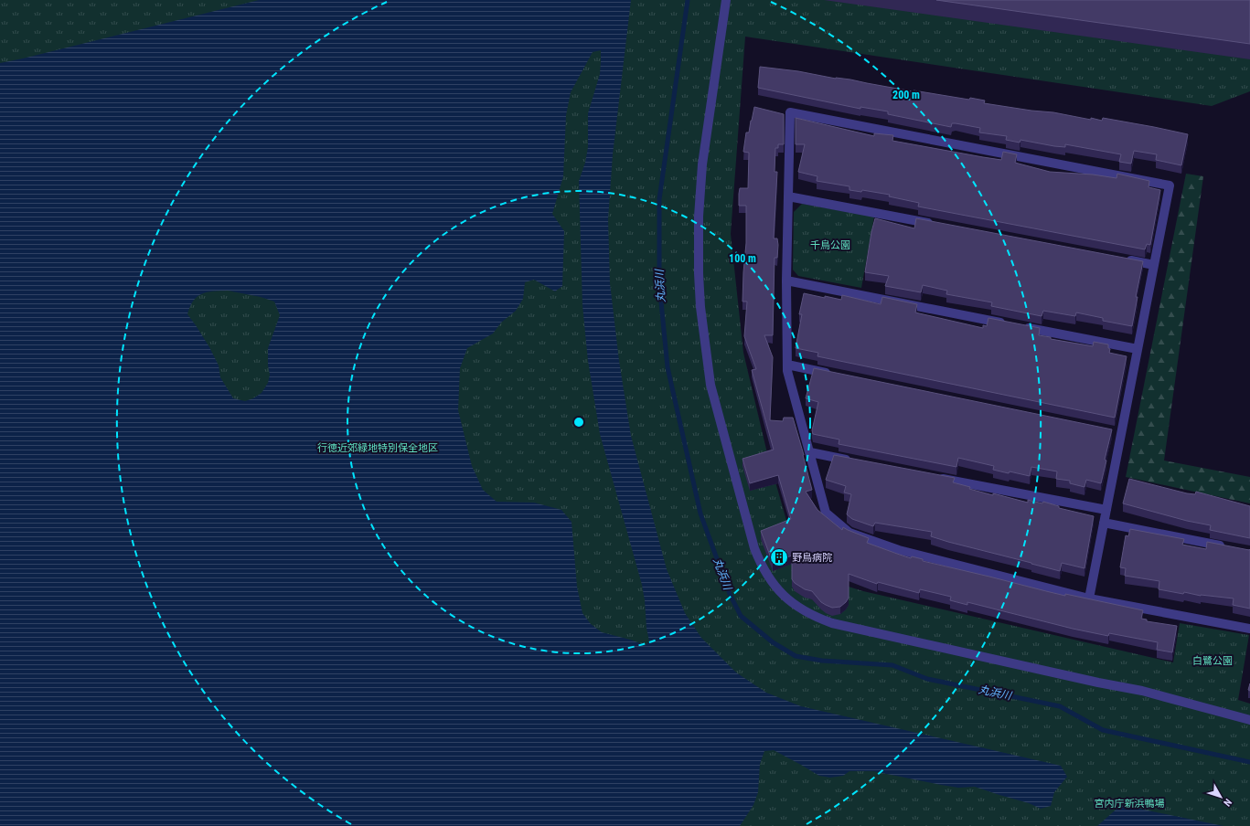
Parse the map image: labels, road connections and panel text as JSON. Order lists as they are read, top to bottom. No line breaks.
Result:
{"water":["丸浜川"],"parks":["千鳥公園","行徳近郊緑地特別保全地区","白鷺公園","宮内庁新浜鴨場"],"places":{"building":["野鳥病院"]},"north":"bottom right","rings":["200 m","100 m"]}
